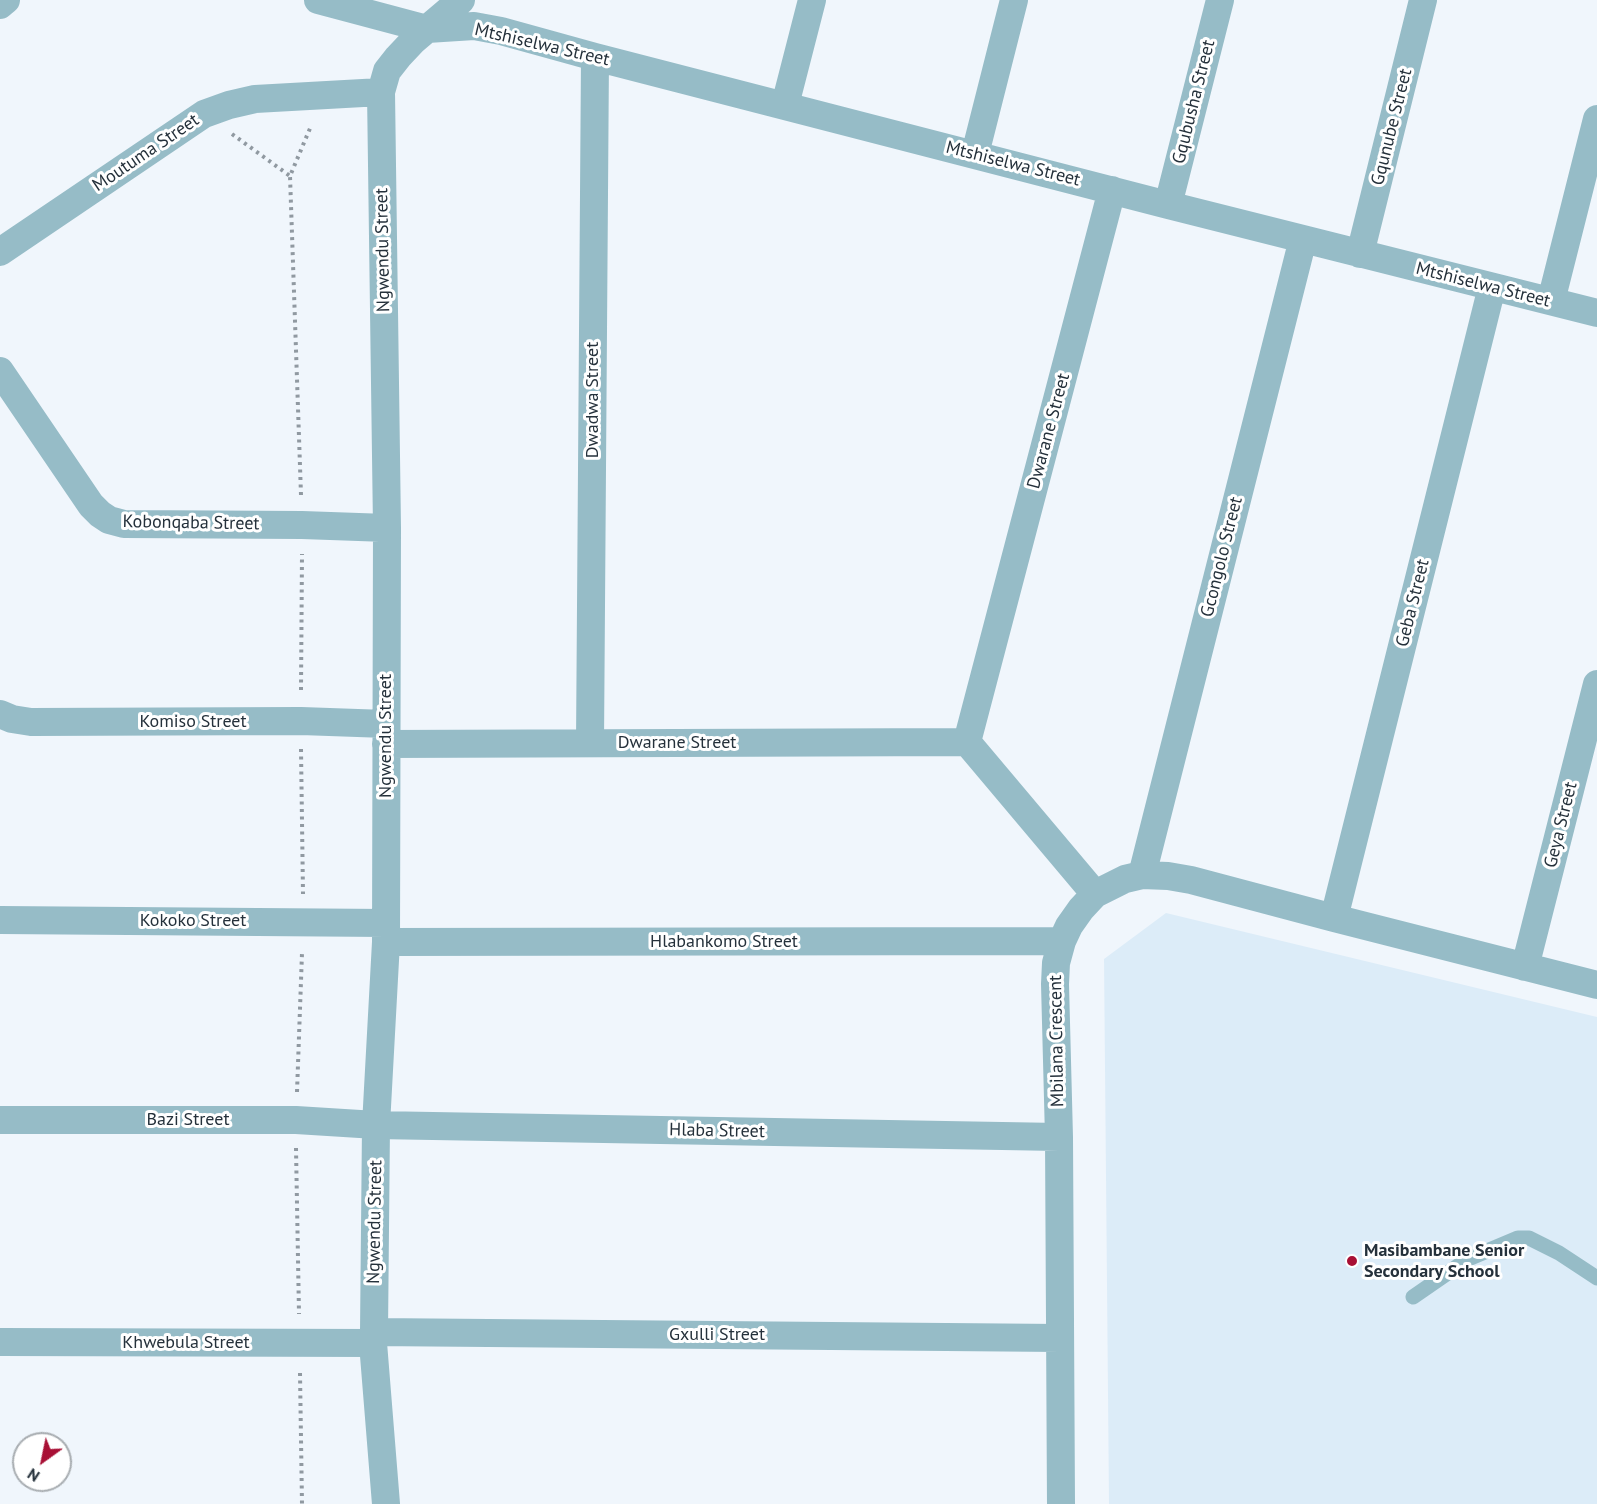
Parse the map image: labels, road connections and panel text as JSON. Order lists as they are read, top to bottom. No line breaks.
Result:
{"streets":{"street":["Mtshiselwa Street","Gqubusha Street","Gqunube Street","Moutuma Street","Ngwendu Street","Dwadwa Street","Dwarane Street","Kobonqaba Street","Gcongolo Street","Geba Street","Komiso Street","Geya Street","Kokoko Street","Hlabankomo Street","Mbilana Crescent","Bazi Street","Hlaba Street","Gxulli Street","Khwebula Street"]},"crossings":[["Mtshiselwa Street","Gqubusha Street"],["Mtshiselwa Street","Gqunube Street"],["Mtshiselwa Street","Ngwendu Street"],["Mtshiselwa Street","Dwadwa Street"],["Mtshiselwa Street","Dwarane Street"],["Mtshiselwa Street","Gcongolo Street"],["Mtshiselwa Street","Geba Street"],["Moutuma Street","Ngwendu Street"],["Ngwendu Street","Dwarane Street"],["Ngwendu Street","Kobonqaba Street"],["Ngwendu Street","Komiso Street"],["Ngwendu Street","Kokoko Street"],["Ngwendu Street","Hlabankomo Street"],["Ngwendu Street","Bazi Street"],["Ngwendu Street","Hlaba Street"],["Ngwendu Street","Gxulli Street"],["Ngwendu Street","Khwebula Street"],["Dwadwa Street","Dwarane Street"],["Dwarane Street","Komiso Street"],["Gcongolo Street","Mbilana Crescent"],["Geba Street","Mbilana Crescent"],["Geya Street","Mbilana Crescent"],["Kokoko Street","Hlabankomo Street"],["Hlabankomo Street","Mbilana Crescent"],["Mbilana Crescent","Hlaba Street"],["Mbilana Crescent","Gxulli Street"],["Bazi Street","Hlaba Street"],["Gxulli Street","Khwebula Street"]],"places":["Masibambane Senior Secondary School"],"north":"bottom left"}
